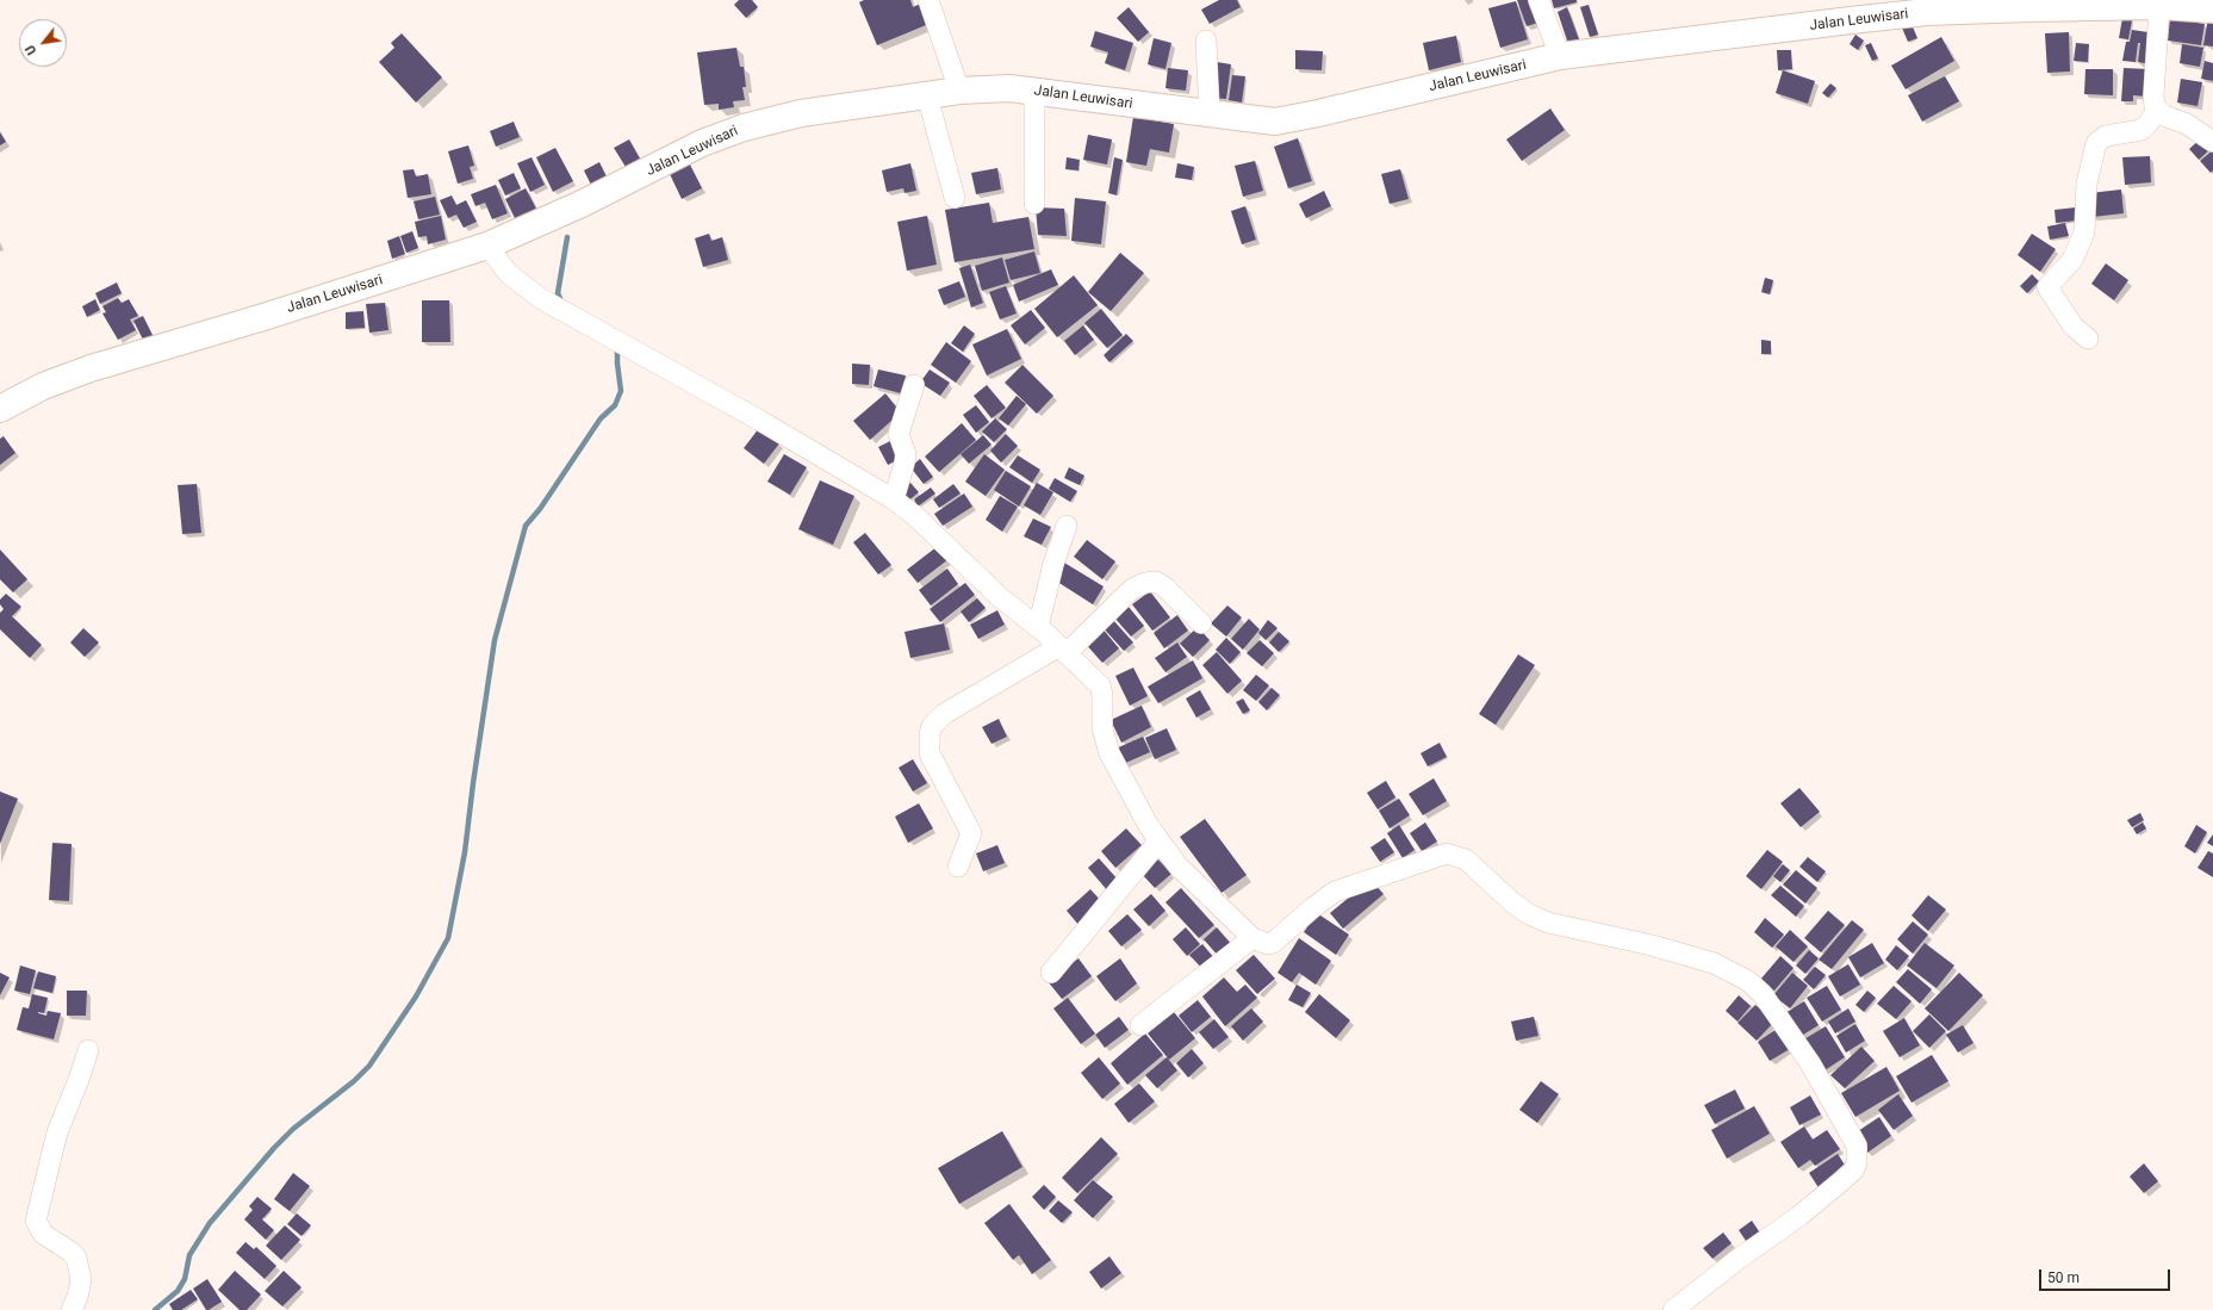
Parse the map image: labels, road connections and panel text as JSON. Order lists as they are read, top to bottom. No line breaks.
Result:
{"streets":{"main road":["Jalan Leuwisari"]},"scale_bar":"50 m","north":"bottom left"}
